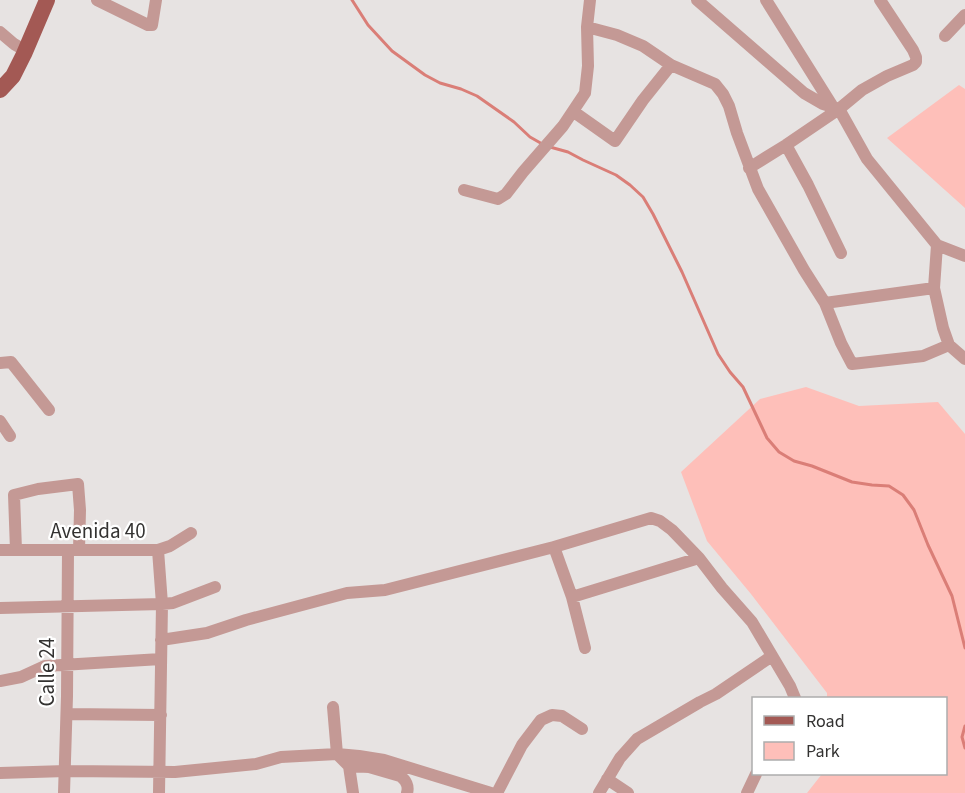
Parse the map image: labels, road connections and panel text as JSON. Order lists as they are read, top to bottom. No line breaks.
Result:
{"streets":{"street":["Avenida 40","Calle 24"]},"crossings":[["Avenida 40","Calle 24"]],"legend":["Road","Park"]}
